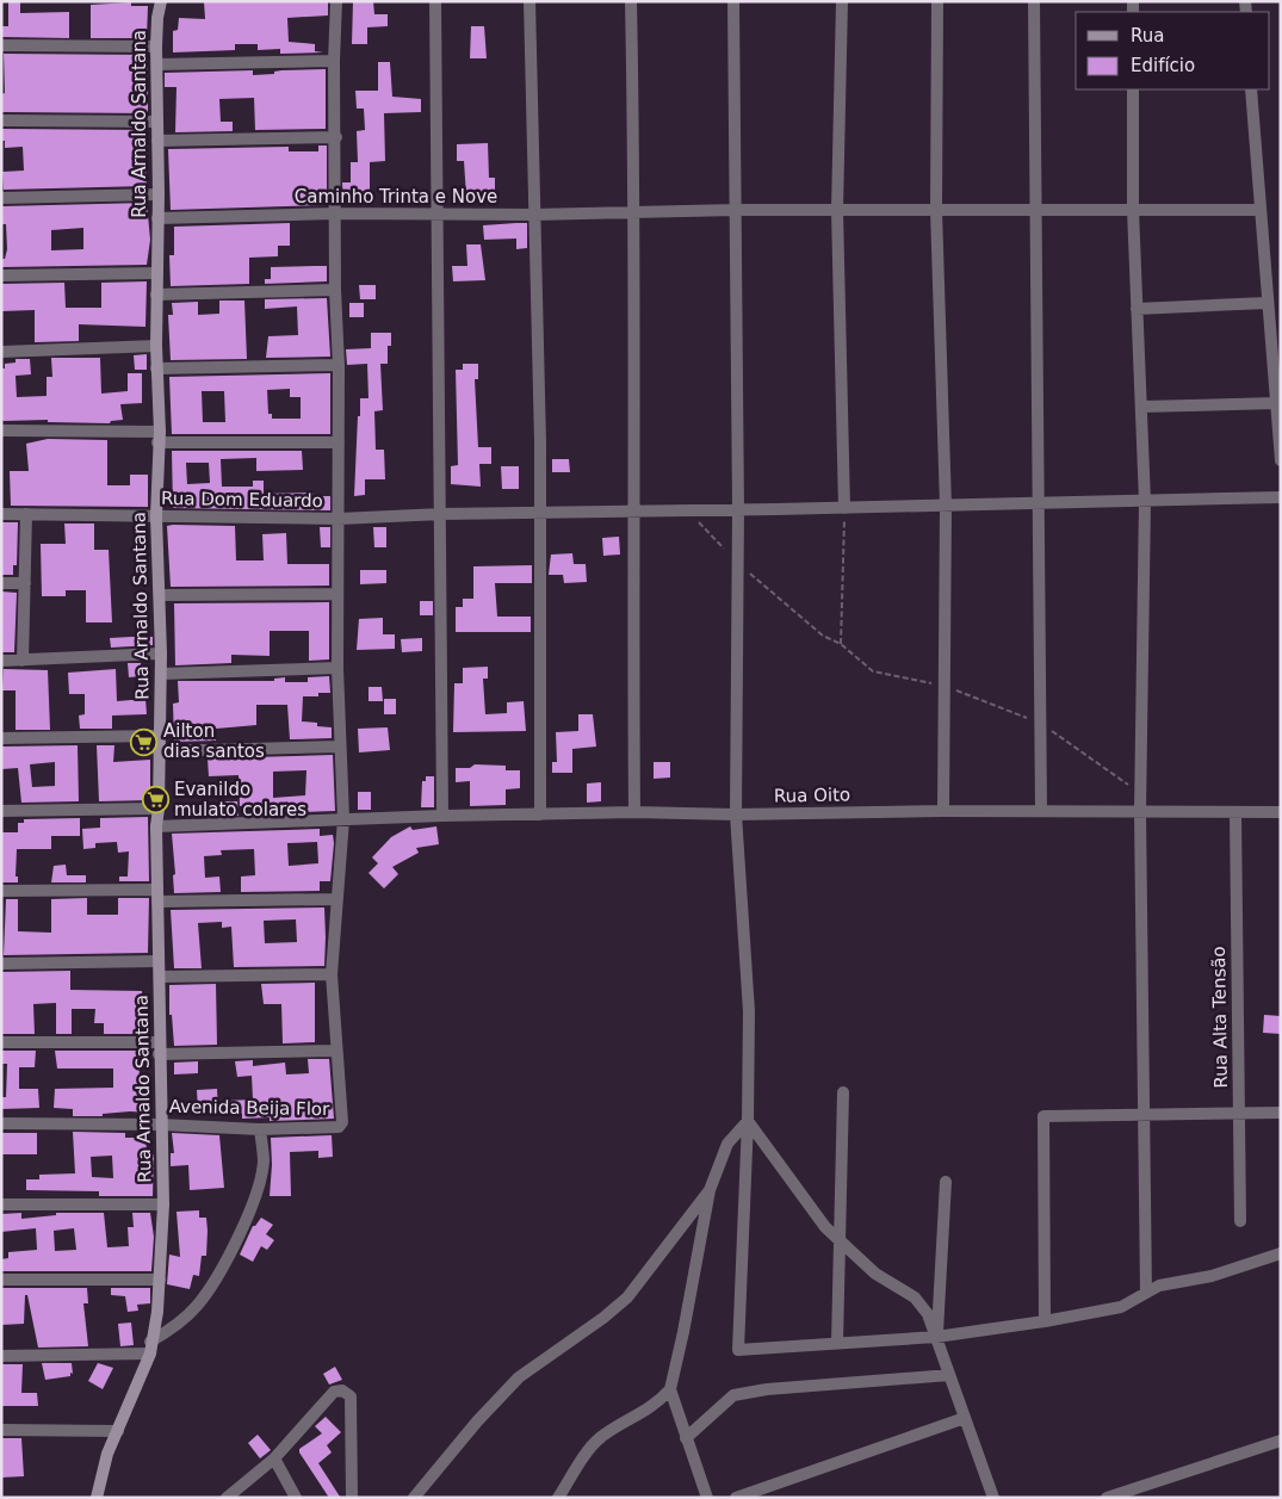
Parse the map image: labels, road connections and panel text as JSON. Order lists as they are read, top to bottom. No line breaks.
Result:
{"streets":{"street":["Rua Arnaldo Santana","Caminho Trinta e Nove","Rua Dom Eduardo","Rua Oito","Rua Alta Tensão","Avenida Beija Flor"]},"crossings":[["Rua Arnaldo Santana","Caminho Trinta e Nove"],["Rua Arnaldo Santana","Rua Dom Eduardo"],["Rua Arnaldo Santana","Rua Oito"],["Rua Arnaldo Santana","Avenida Beija Flor"],["Caminho Trinta e Nove","Avenida Beija Flor"],["Rua Dom Eduardo","Avenida Beija Flor"],["Rua Oito","Rua Alta Tensão"],["Rua Oito","Avenida Beija Flor"]],"places":{"supermarket":["Ailton dias santos","Evanildo mulato colares"]},"legend":["Rua","Edifício"]}
